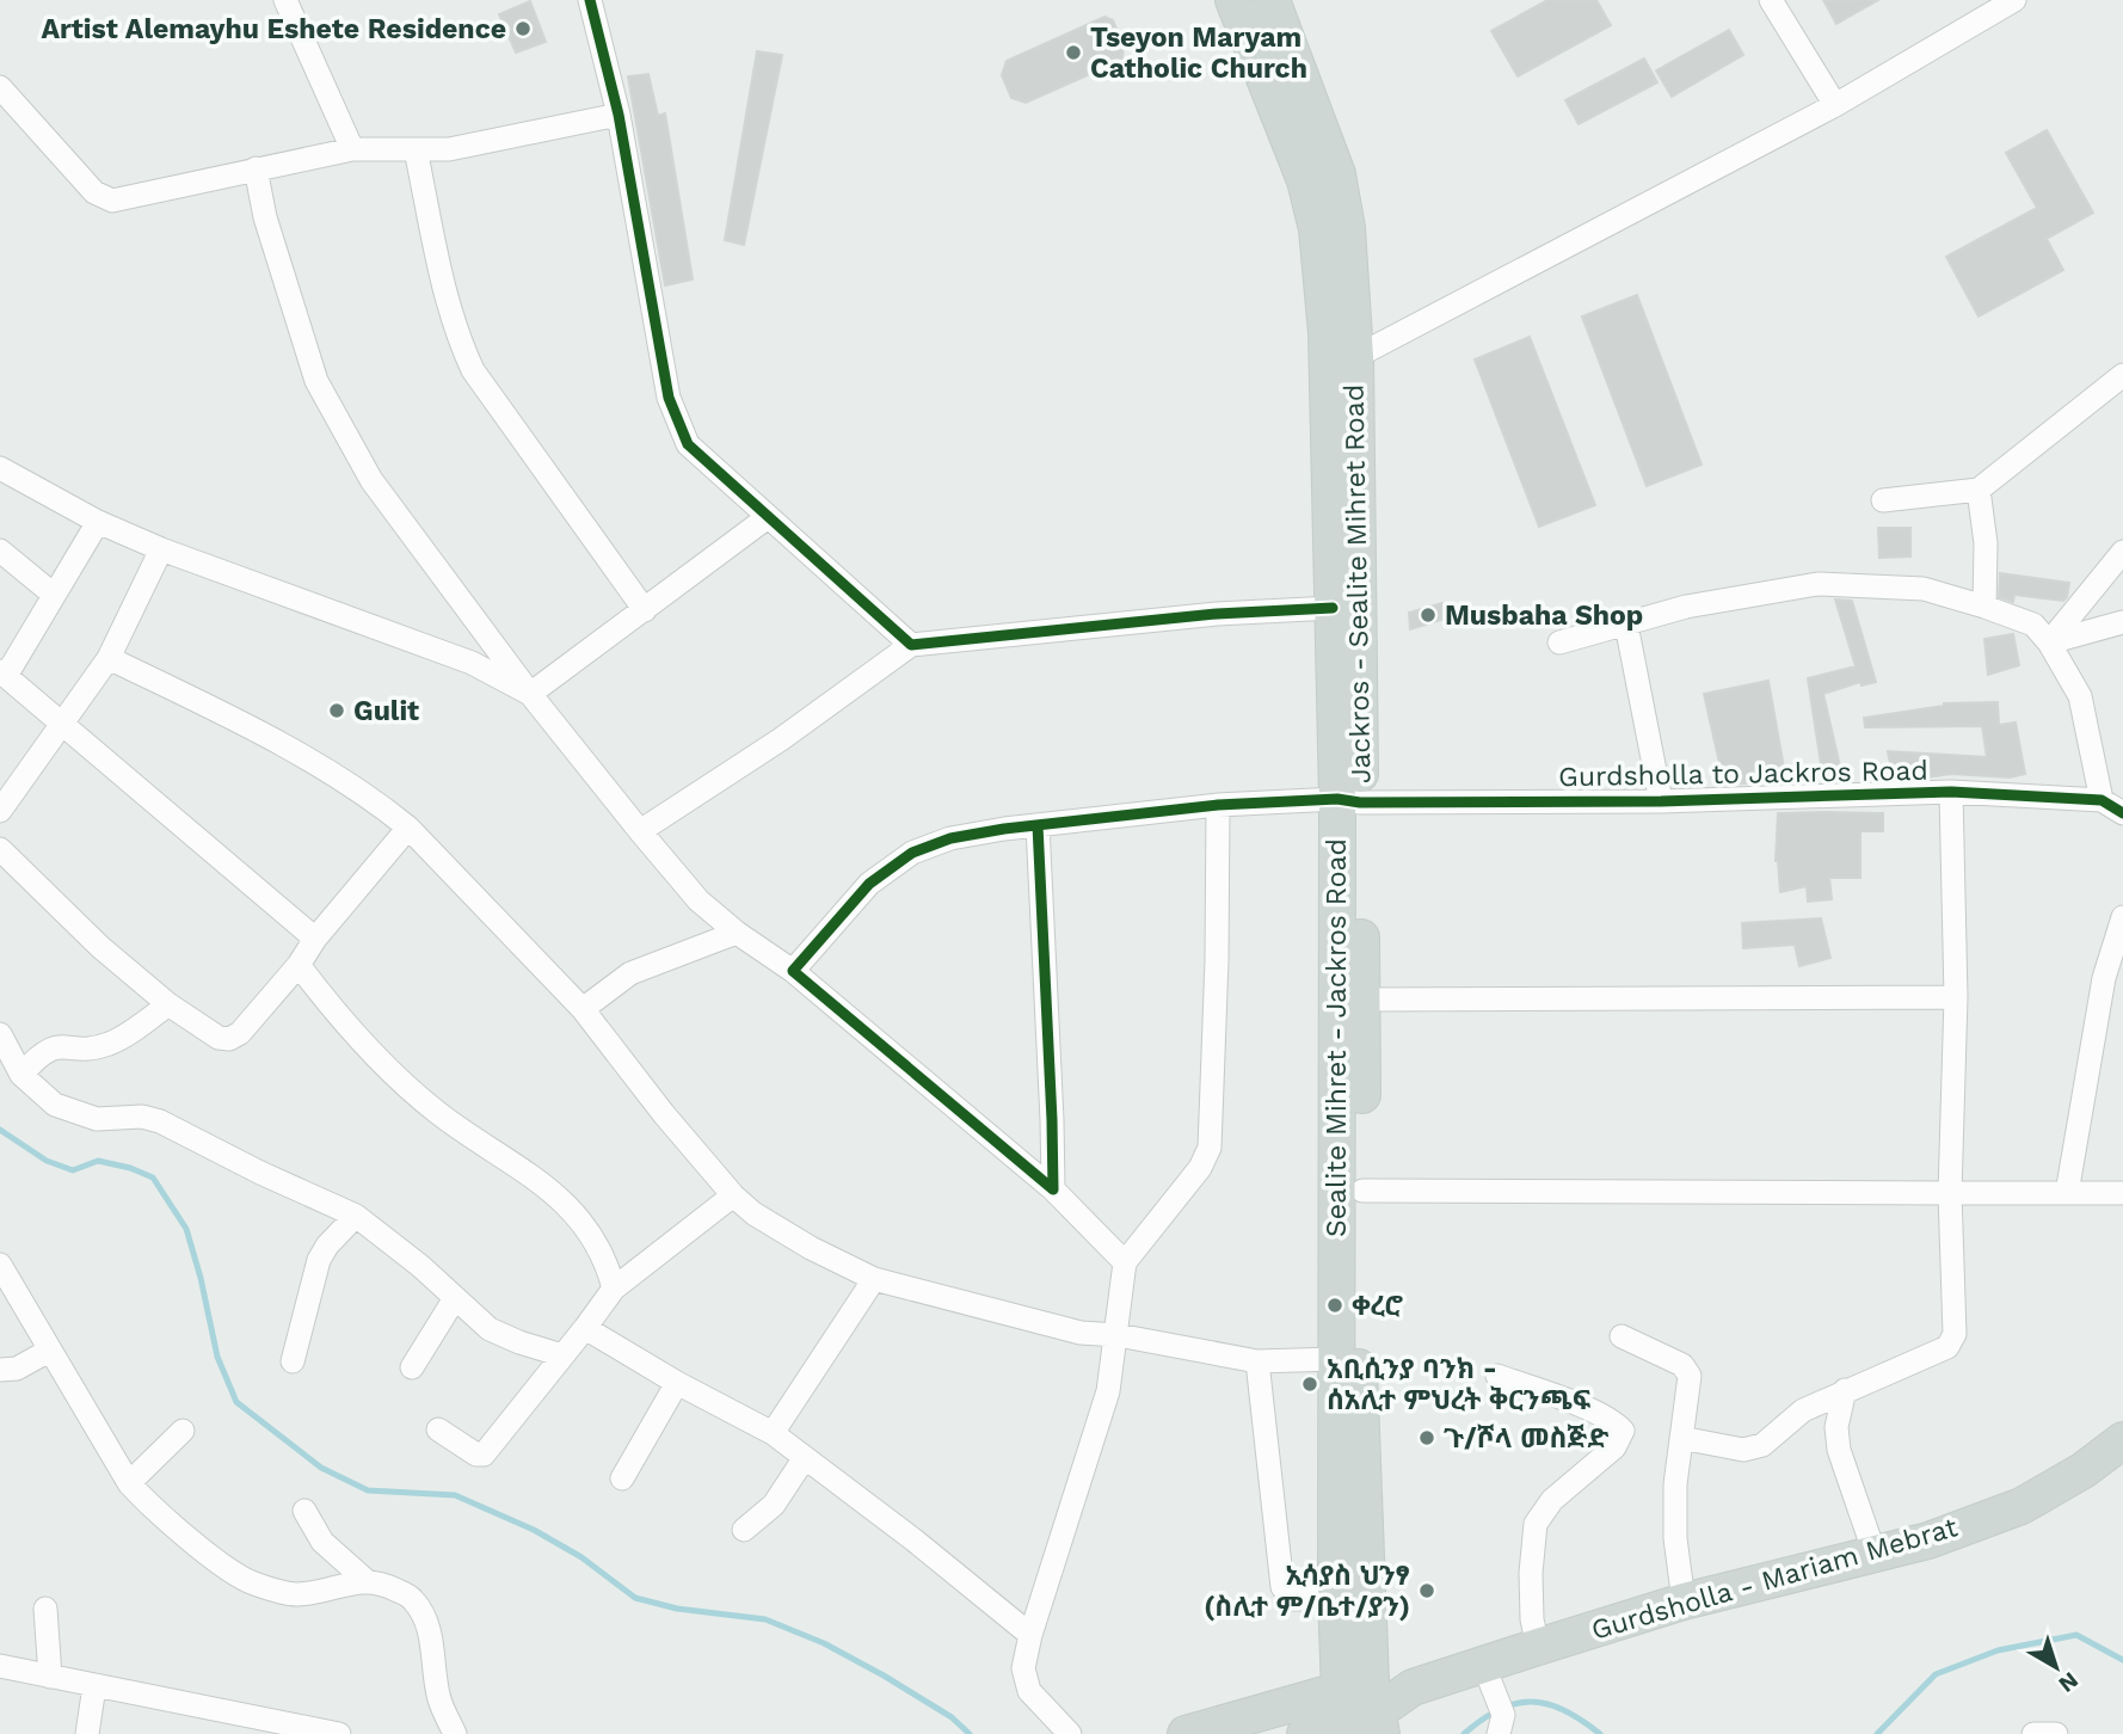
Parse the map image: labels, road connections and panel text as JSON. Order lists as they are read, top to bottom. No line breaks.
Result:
{"streets":{"main road":["Jackros - Sealite Mihret Road","Sealite Mihret - Jackros Road","Gurdsholla - Mariam Mebrat"],"street":["Gurdsholla to Jackros Road"]},"crossings":[["Jackros - Sealite Mihret Road","Gurdsholla to Jackros Road"],["Jackros - Sealite Mihret Road","Sealite Mihret - Jackros Road"],["Jackros - Sealite Mihret Road","Gurdsholla - Mariam Mebrat"],["Gurdsholla to Jackros Road","Sealite Mihret - Jackros Road"],["Sealite Mihret - Jackros Road","Gurdsholla - Mariam Mebrat"]],"places":["Artist Alemayhu Eshete Residence","Tseyon Maryam Catholic Church","Musbaha Shop","Gulit","ቀረሮ","አቢሲንያ ባንክ - ሰአሊተ ምህረት ቅርንጫፍ","ጉ/ሾላ መስጅድ","ኢሳያስ ህንፃ (ስሊተ ም/ቤተ/ያን)"],"north":"bottom right"}
